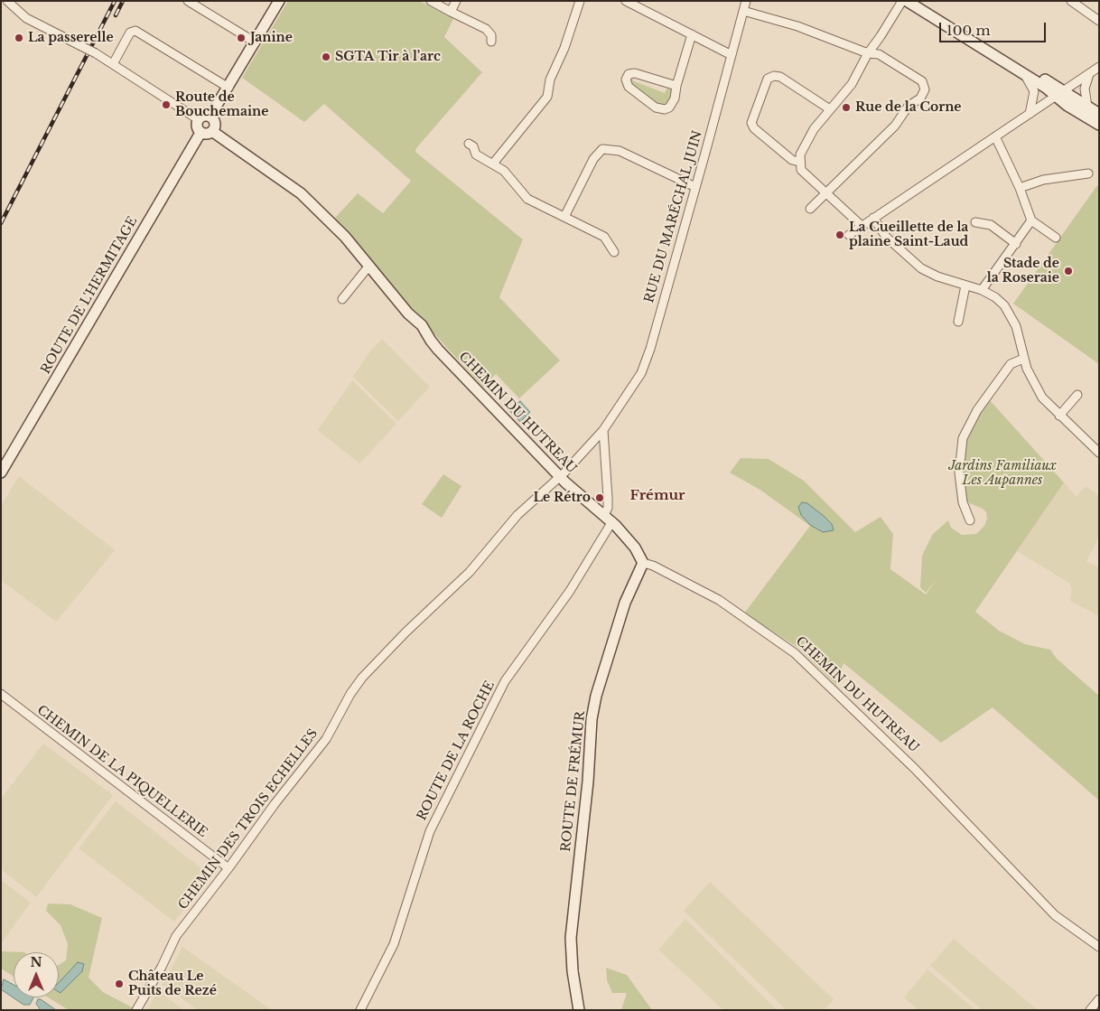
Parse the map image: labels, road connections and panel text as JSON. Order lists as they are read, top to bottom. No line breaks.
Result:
{"streets":{"street":["RUE DU MARÉCHAL JUIN","ROUTE DE L'HERMITAGE","CHEMIN DU HUTREAU","ROUTE DE LA ROCHE","CHEMIN DE LA PIQUELLERIE","ROUTE DE FRÉMUR","CHEMIN DES TROIS ECHELLES"]},"crossings":[["RUE DU MARÉCHAL JUIN","CHEMIN DU HUTREAU"],["RUE DU MARÉCHAL JUIN","CHEMIN DES TROIS ECHELLES"],["CHEMIN DU HUTREAU","ROUTE DE LA ROCHE"],["CHEMIN DU HUTREAU","ROUTE DE FRÉMUR"],["CHEMIN DU HUTREAU","CHEMIN DES TROIS ECHELLES"],["CHEMIN DE LA PIQUELLERIE","CHEMIN DES TROIS ECHELLES"]],"districts":["Frémur"],"parks":["Jardins Familiaux Les Aupannes"],"places":["La passerelle","Janine","SGTA Tir à l’arc","Route de Bouchemaine","Rue de la Corne","La Cueillette de la plaine Saint-Laud","Stade de la Roseraie","Le Rétro","Château Le Puits de Rezé"],"scale_bar":"100 m","north":"top"}
